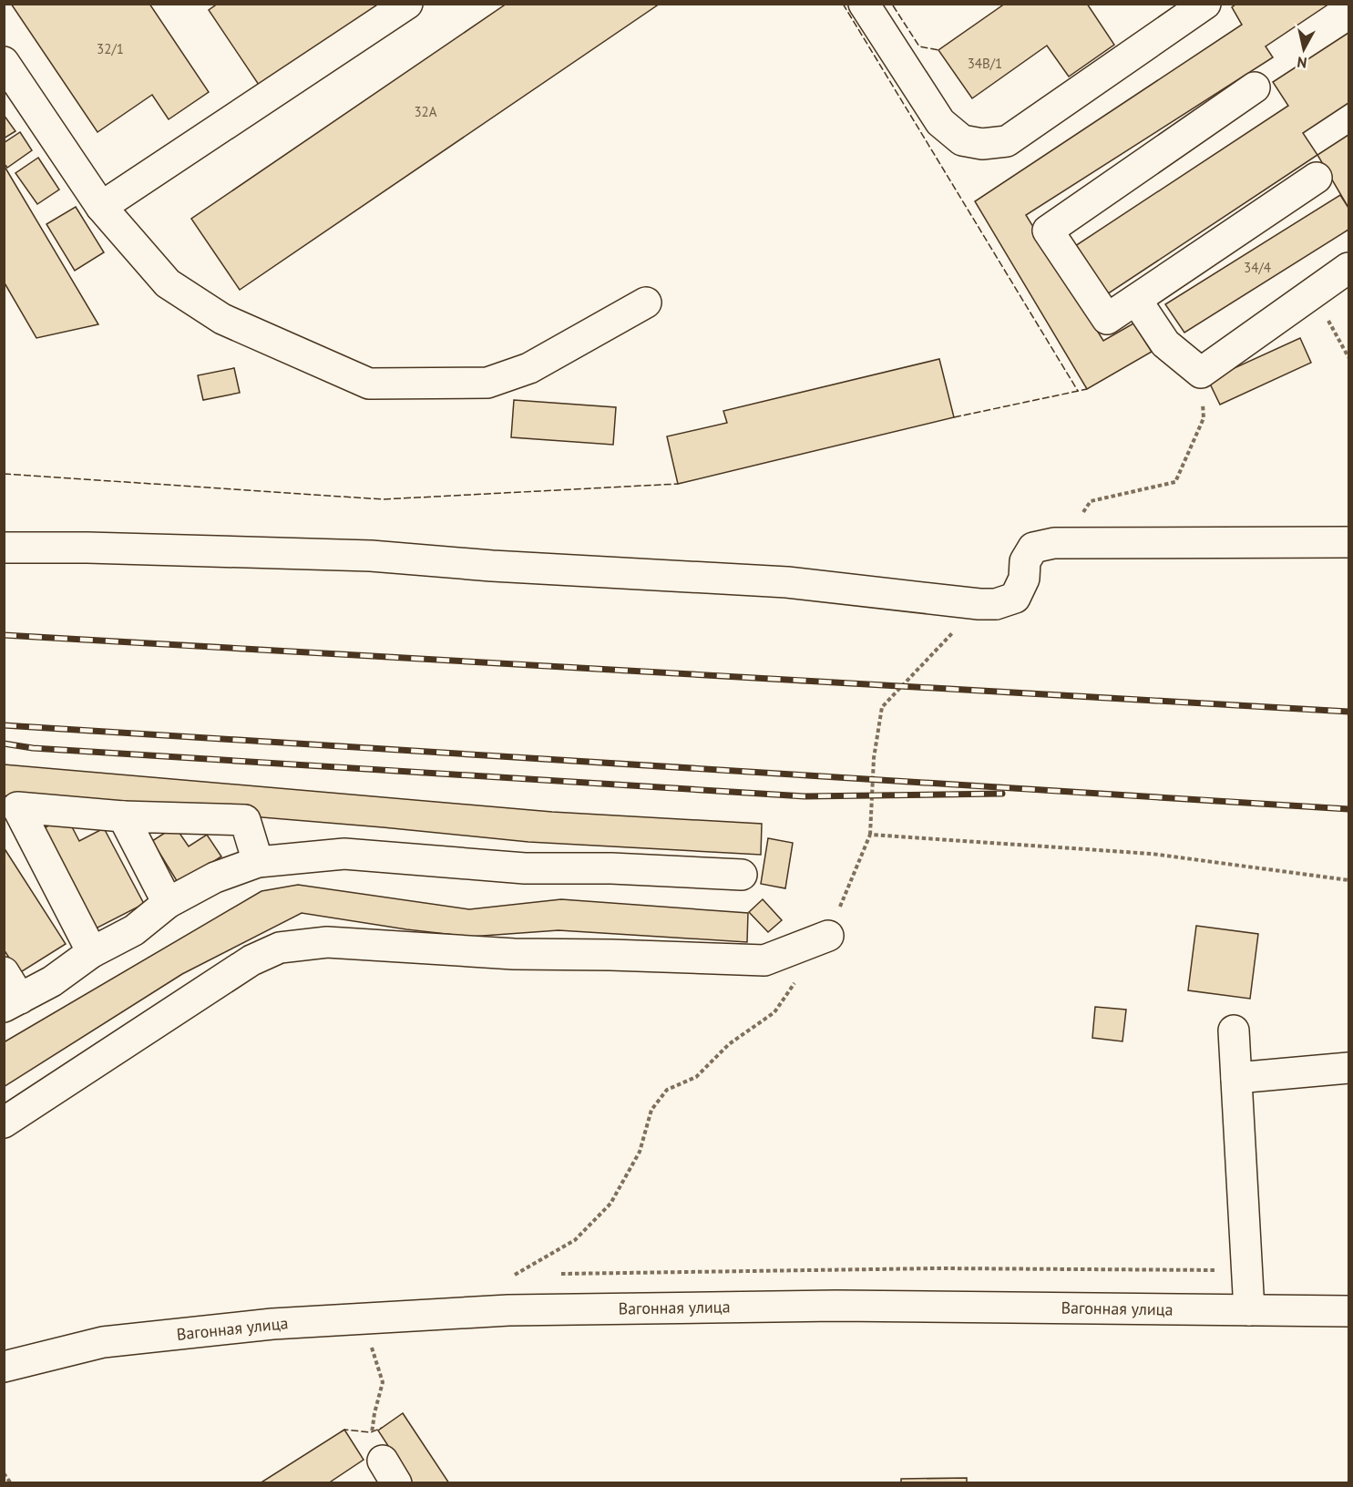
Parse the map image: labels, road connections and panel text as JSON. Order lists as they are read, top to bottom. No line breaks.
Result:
{"streets":{"street":["Вагонная улица"]},"house_numbers":["32/1","34В/1","32А","34/4"],"north":"bottom"}
